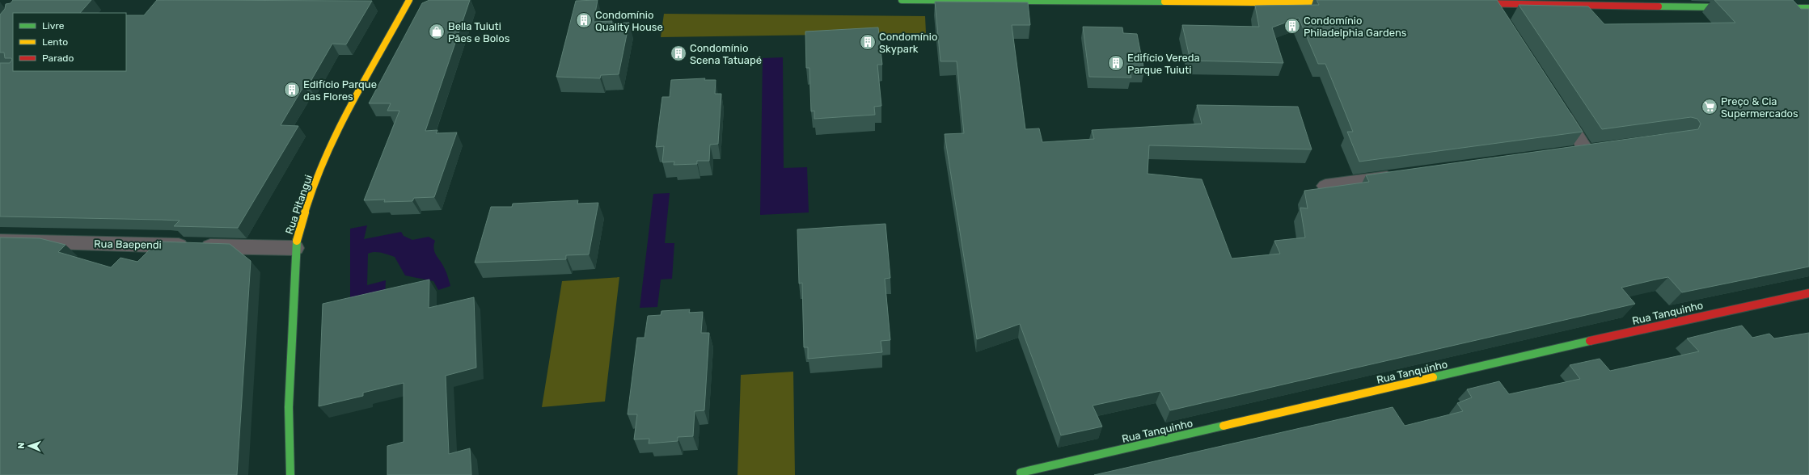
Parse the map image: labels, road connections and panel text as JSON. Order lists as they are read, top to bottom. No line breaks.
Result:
{"streets":{"street":["Rua Pitangui","Rua Baependi","Rua Tanquinho"]},"crossings":[["Rua Pitangui","Rua Baependi"]],"places":{"building":["Condomínio Quality House","Condomínio Philadelphia Gardens","Condomínio Skypark","Condomínio Scena Tatuapé","Edifício Vereda Parque Tuiuti","Edifício Parque das Flores"],"shop":["Bella Tuiuti Pães e Bolos"],"supermarket":["Preço & Cia Supermercados"]},"legend":["Livre","Lento","Parado"],"north":"left"}
